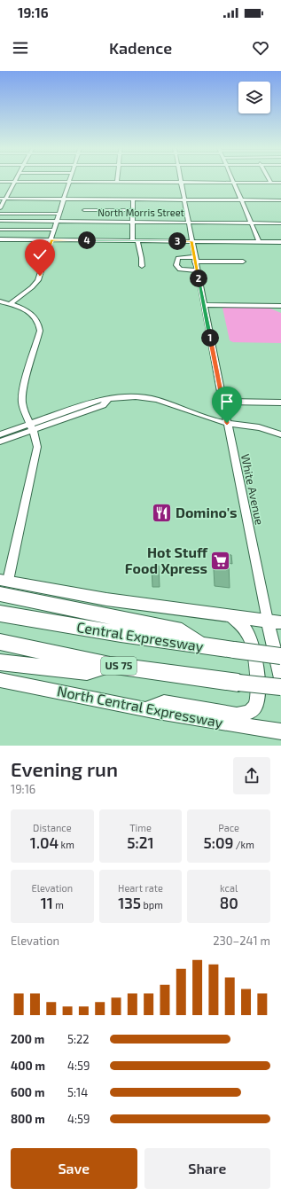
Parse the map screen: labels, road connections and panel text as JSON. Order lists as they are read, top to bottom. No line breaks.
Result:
{"streets":{"highway":["Central Expressway","US 75"],"main road":["North Central Expressway"],"street":["North Morris Street","White Avenue"]},"crossings":[["North Morris Street","White Avenue"]],"places":{"restaurant":["Domino's"],"supermarket":["Hot Stuff Food Xpress"]},"page":{"status":"19:16","header":"Kadence","pins":["4","3","2","1"],"heading":["Evening run","19:16"],"stats":[["Distance","1.04 km"],["Time","5:21"],["Pace","5:09 /km"],["Elevation","11 m"],["Heart rate","135 bpm"],["kcal","80"]],"chart":["Elevation","230–241 m"],"list":[{"name":"200 m","note":"5:22"},{"name":"400 m","note":"4:59"},{"name":"600 m","note":"5:14"},{"name":"800 m","note":"4:59"}],"buttons":["Save","Share"]}}
